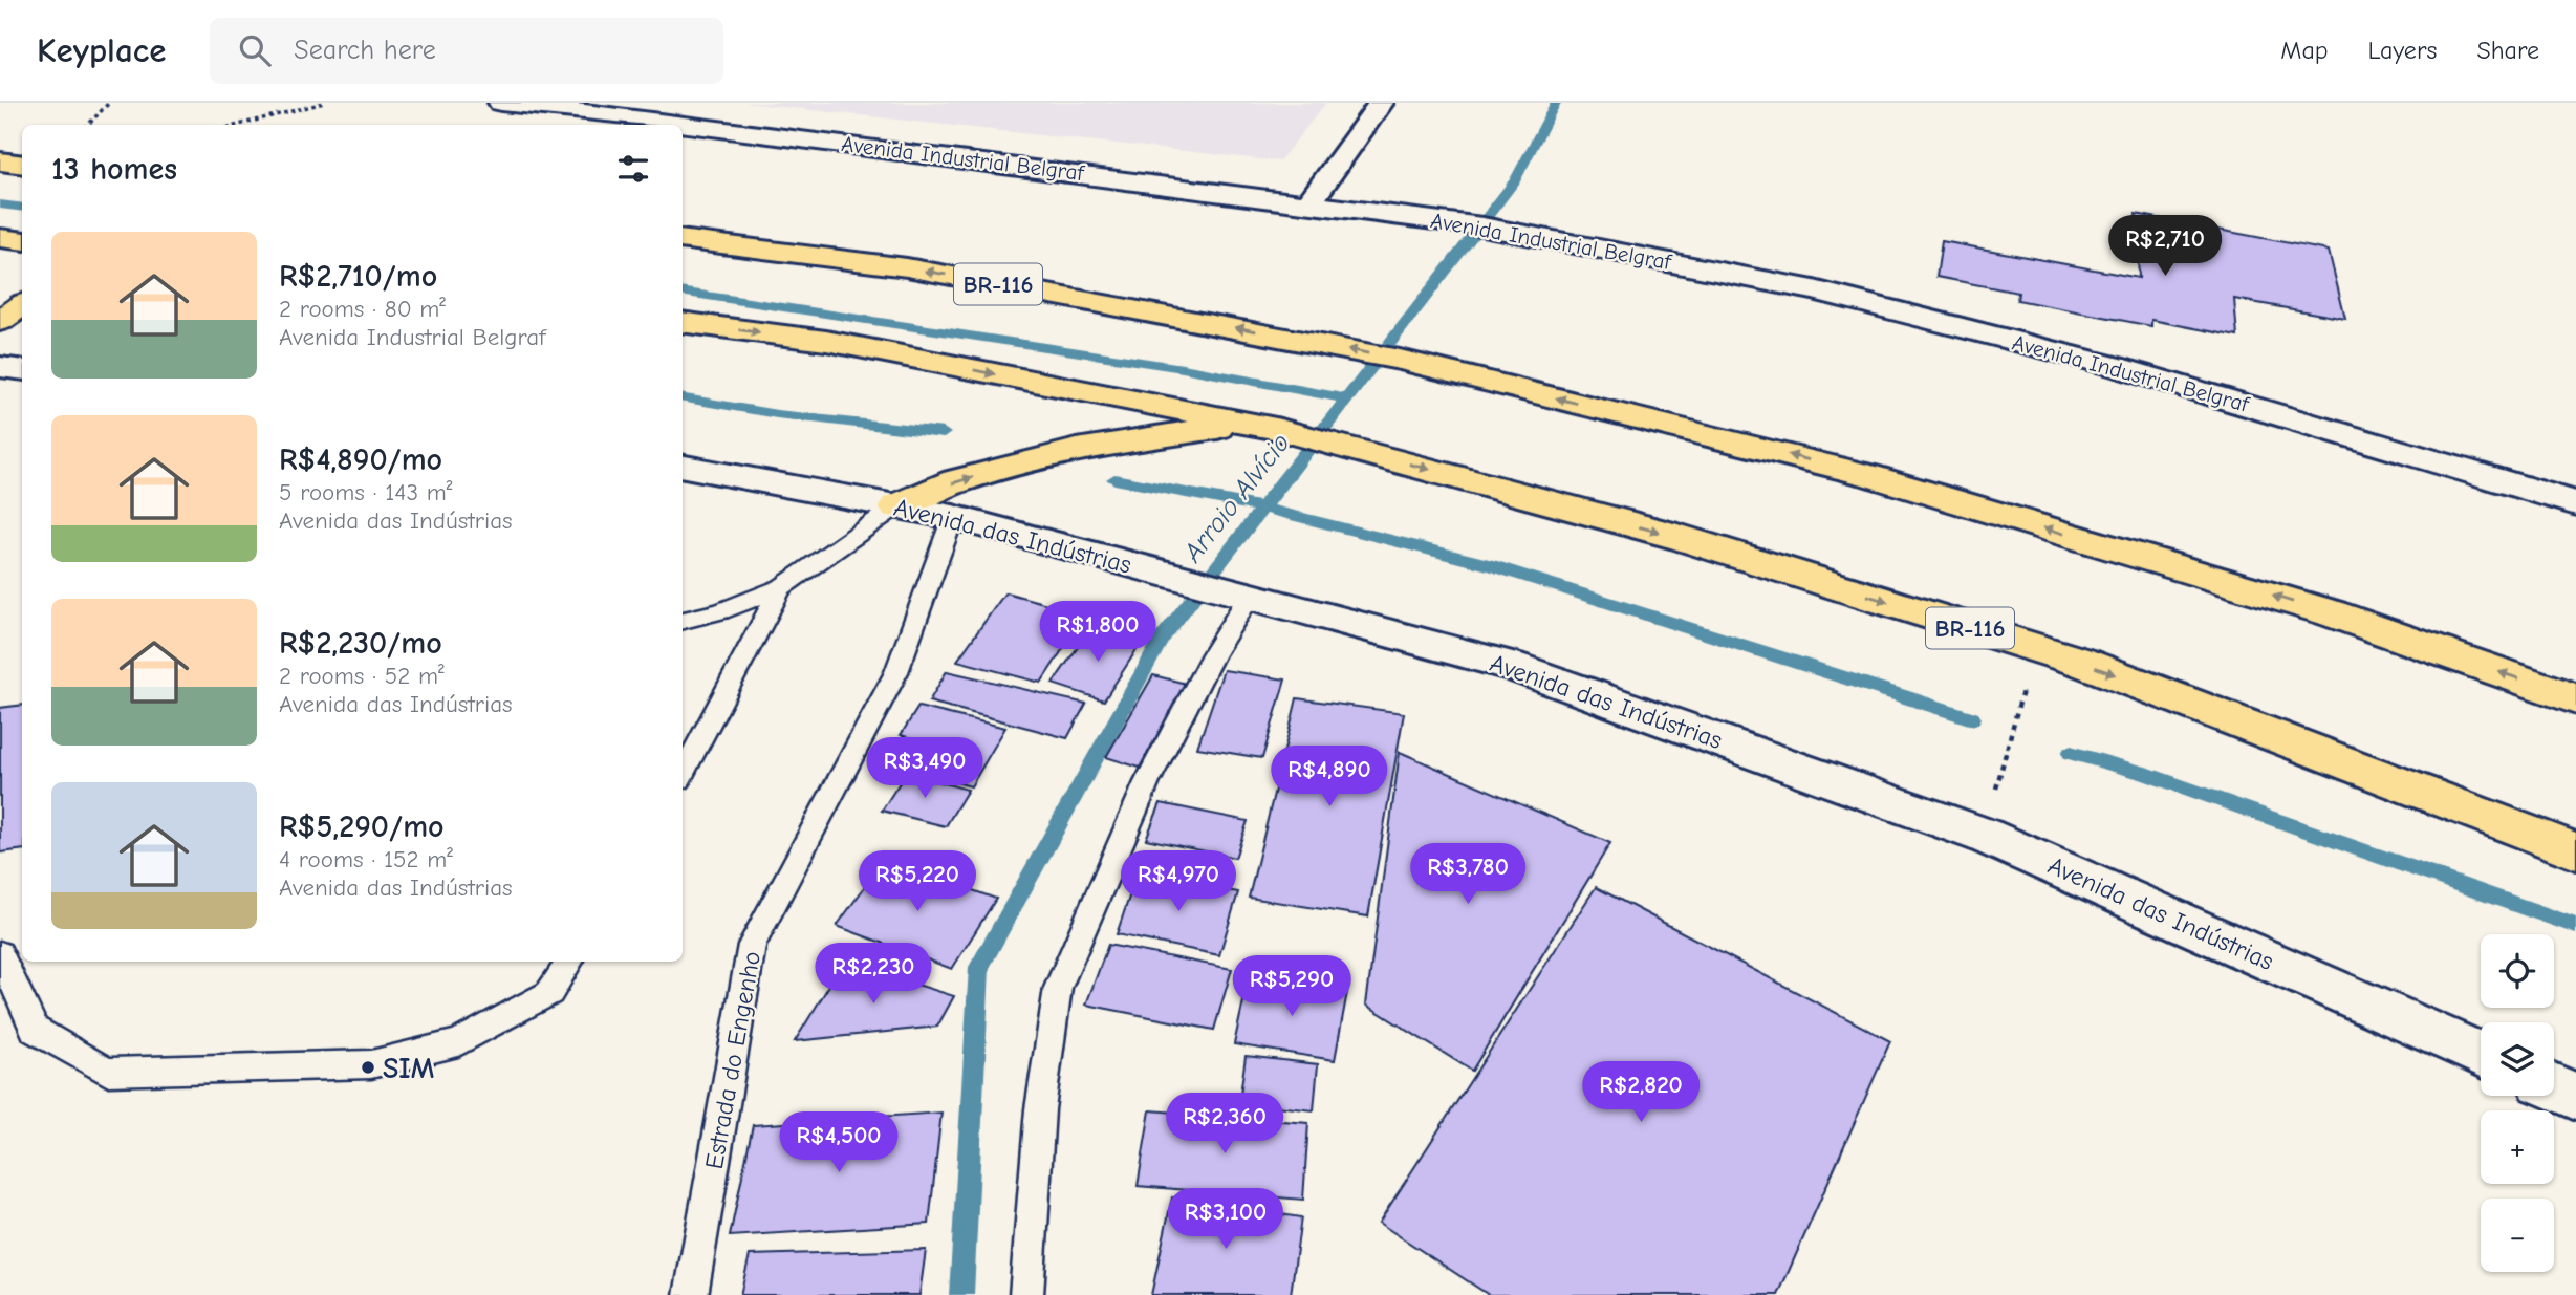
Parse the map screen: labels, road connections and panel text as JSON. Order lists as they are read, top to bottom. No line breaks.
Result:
{"streets":{"highway":["BR-116"],"main road":["Avenida Industrial Belgraf","Avenida das Indústrias"],"lane":["Estrada do Engenho"]},"crossings":[["Avenida das Indústrias","Estrada do Engenho"]],"water":["Arroio Alvício"],"places":["SIM"],"page":{"header":"Keyplace","search":"Search here","nav":["Map","Layers","Share"],"heading":"13 homes","list":[{"name":"R$2,710/mo","note":"2 rooms · 80 m² · Avenida Industrial Belgraf"},{"name":"R$4,890/mo","note":"5 rooms · 143 m² · Avenida das Indústrias"},{"name":"R$2,230/mo","note":"2 rooms · 52 m² · Avenida das Indústrias"},{"name":"R$5,290/mo","note":"4 rooms · 152 m² · Avenida das Indústrias"}],"price":["R$2,710","R$1,800","R$3,490","R$4,890","R$3,780","R$5,220","R$4,970","R$2,230","R$5,290","R$2,820","R$2,360","R$4,500","R$3,100"],"map_buttons":["+","−"]}}
